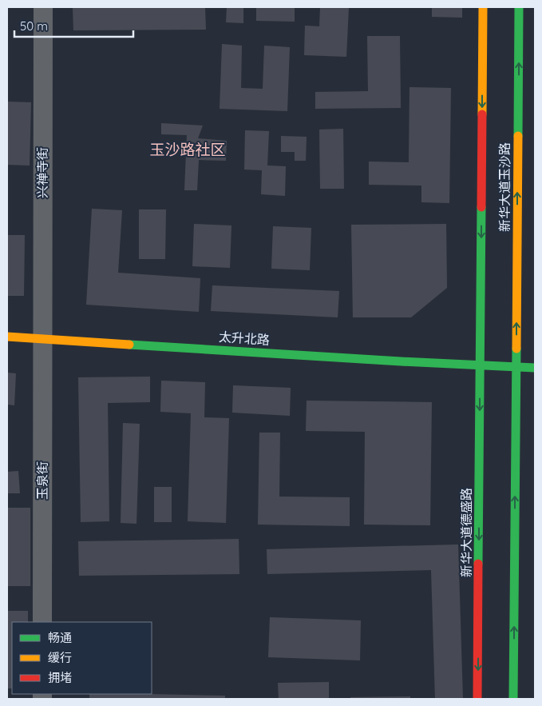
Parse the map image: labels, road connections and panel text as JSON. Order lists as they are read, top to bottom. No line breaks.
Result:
{"streets":{"main road":["新华大道玉沙路","太升北路","新华大道德盛路"],"street":["兴禅寺街","玉泉街"]},"crossings":[["兴禅寺街","太升北路"],["兴禅寺街","玉泉街"],["新华大道玉沙路","太升北路"],["新华大道玉沙路","新华大道德盛路"],["太升北路","玉泉街"],["太升北路","新华大道德盛路"]],"districts":["玉沙路社区"],"legend":["畅通","缓行","拥堵"],"scale_bar":"50 m"}
